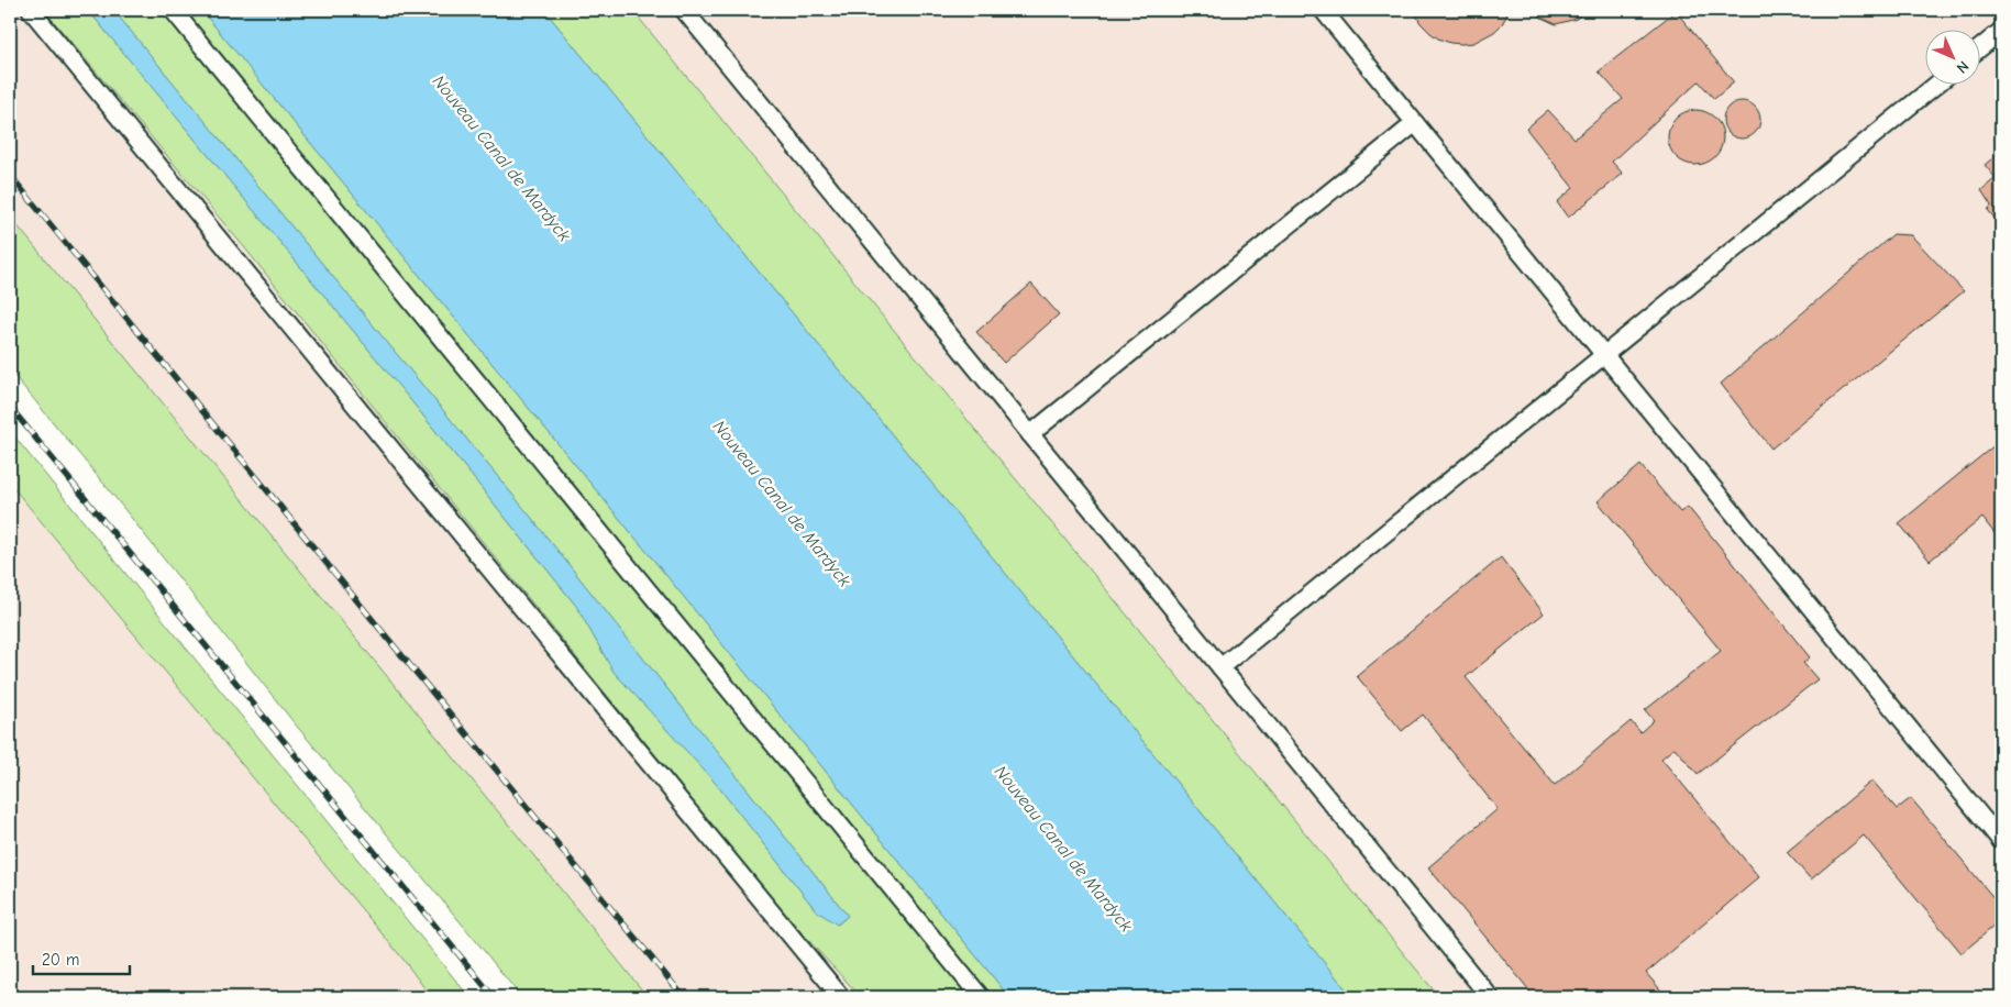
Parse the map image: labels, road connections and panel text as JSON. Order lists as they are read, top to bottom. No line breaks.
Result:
{"water":["Nouveau Canal de Mardyck"],"scale_bar":"20 m","north":"bottom right"}
